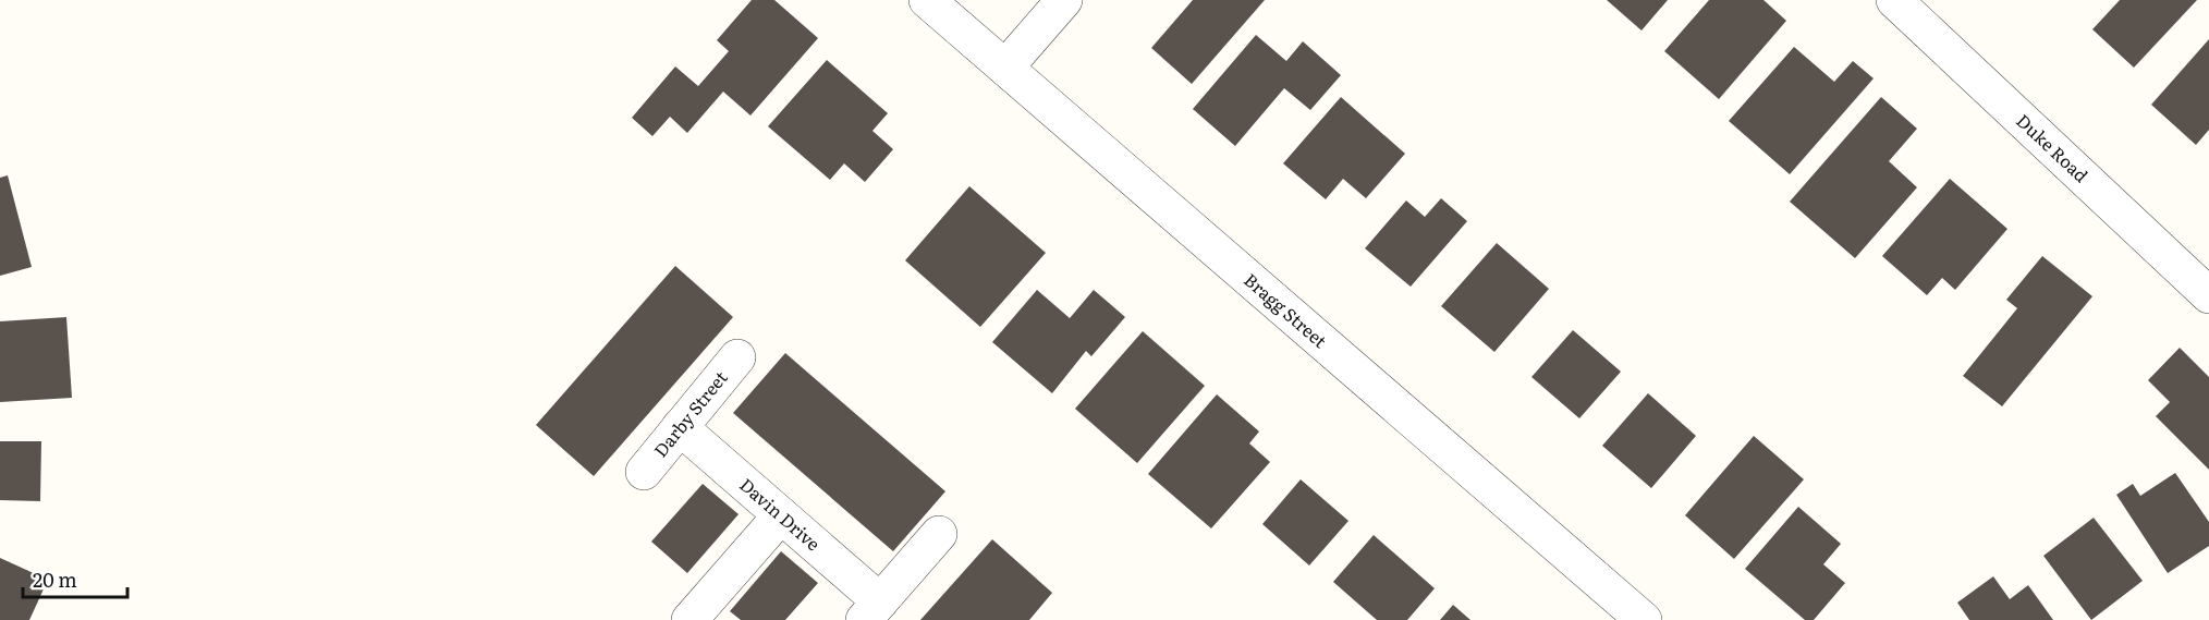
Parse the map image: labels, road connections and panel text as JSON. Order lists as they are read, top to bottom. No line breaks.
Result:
{"streets":{"street":["Duke Road","Bragg Street","Darby Street","Davin Drive"]},"crossings":[["Darby Street","Davin Drive"]],"scale_bar":"20 m"}
